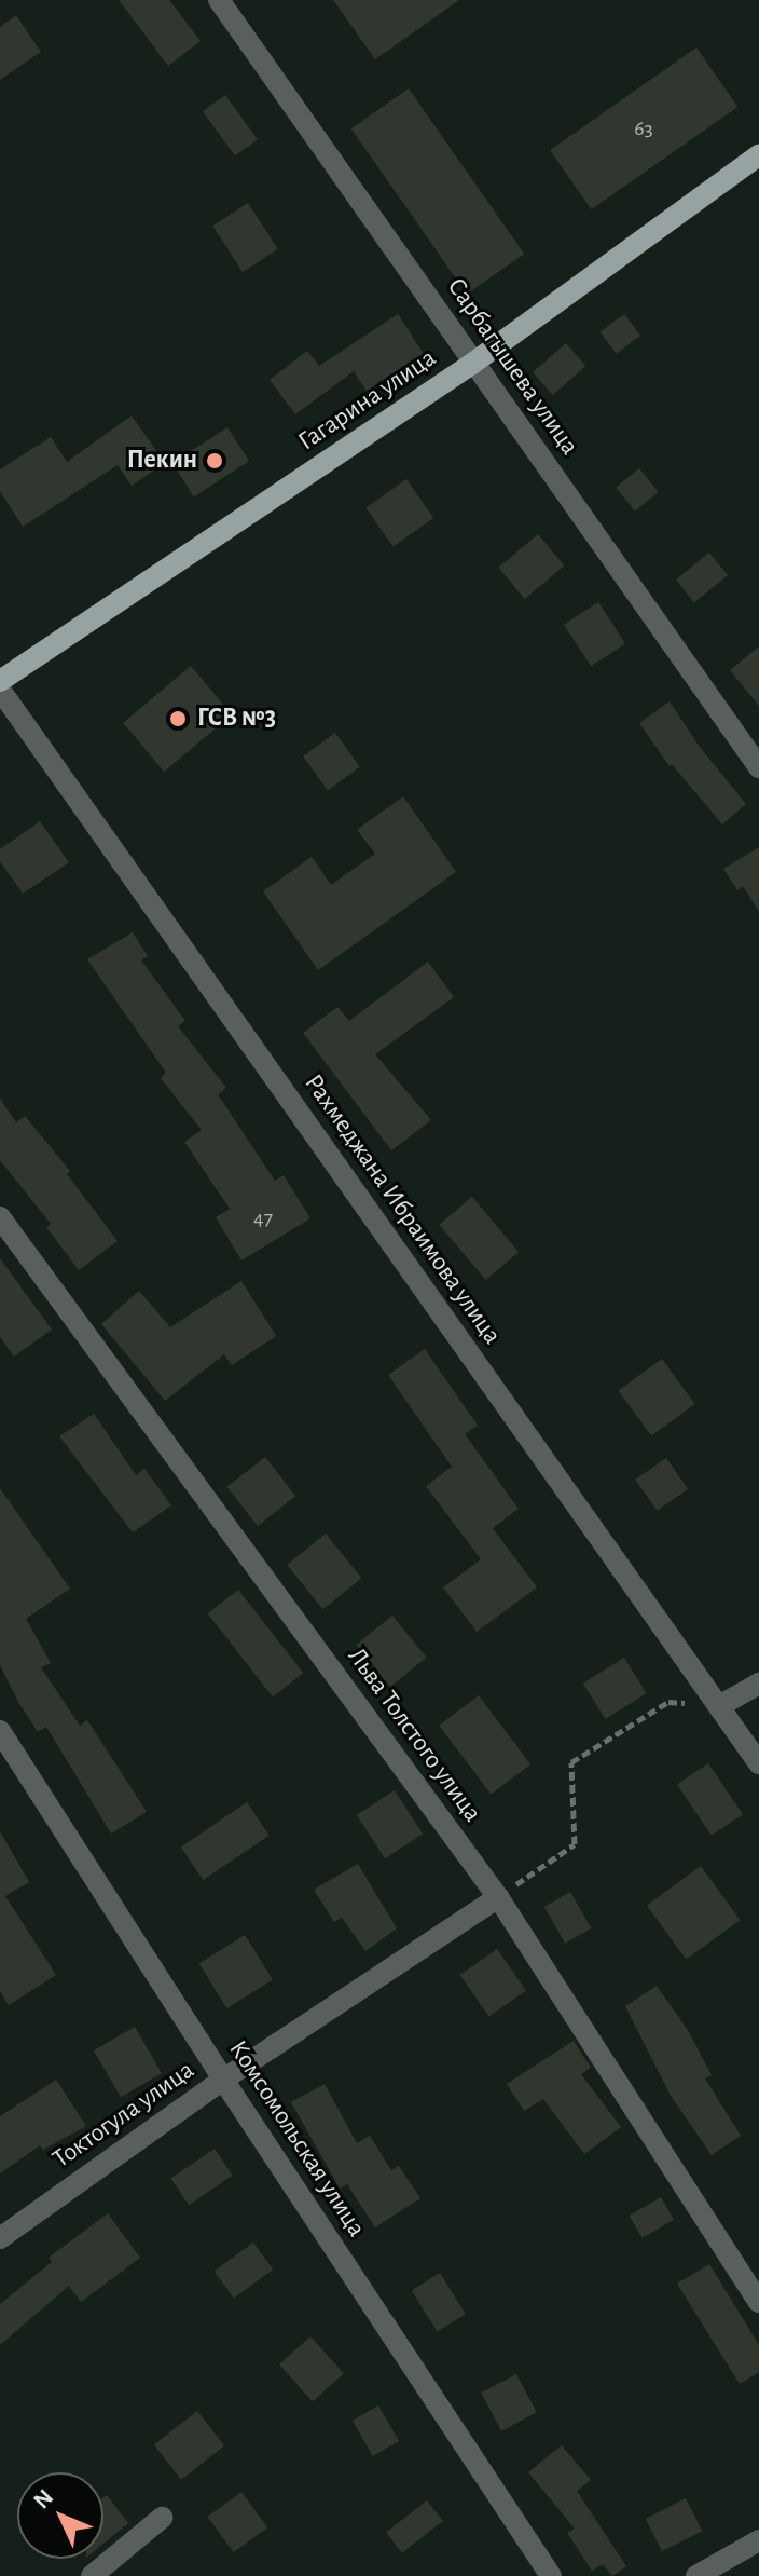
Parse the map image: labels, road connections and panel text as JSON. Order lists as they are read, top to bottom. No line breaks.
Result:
{"streets":{"main road":["Гагарина улица"],"street":["Сарбагышева улица","Рахмеджана Ибраимова улица","Льва Толстого улица","Токтогула улица","Комсомольская улица"]},"crossings":[["Сарбагышева улица","Гагарина улица"],["Льва Толстого улица","Токтогула улица"],["Токтогула улица","Комсомольская улица"]],"places":["Пекин","ГСВ №3"],"house_numbers":["63","47"],"north":"top left"}
